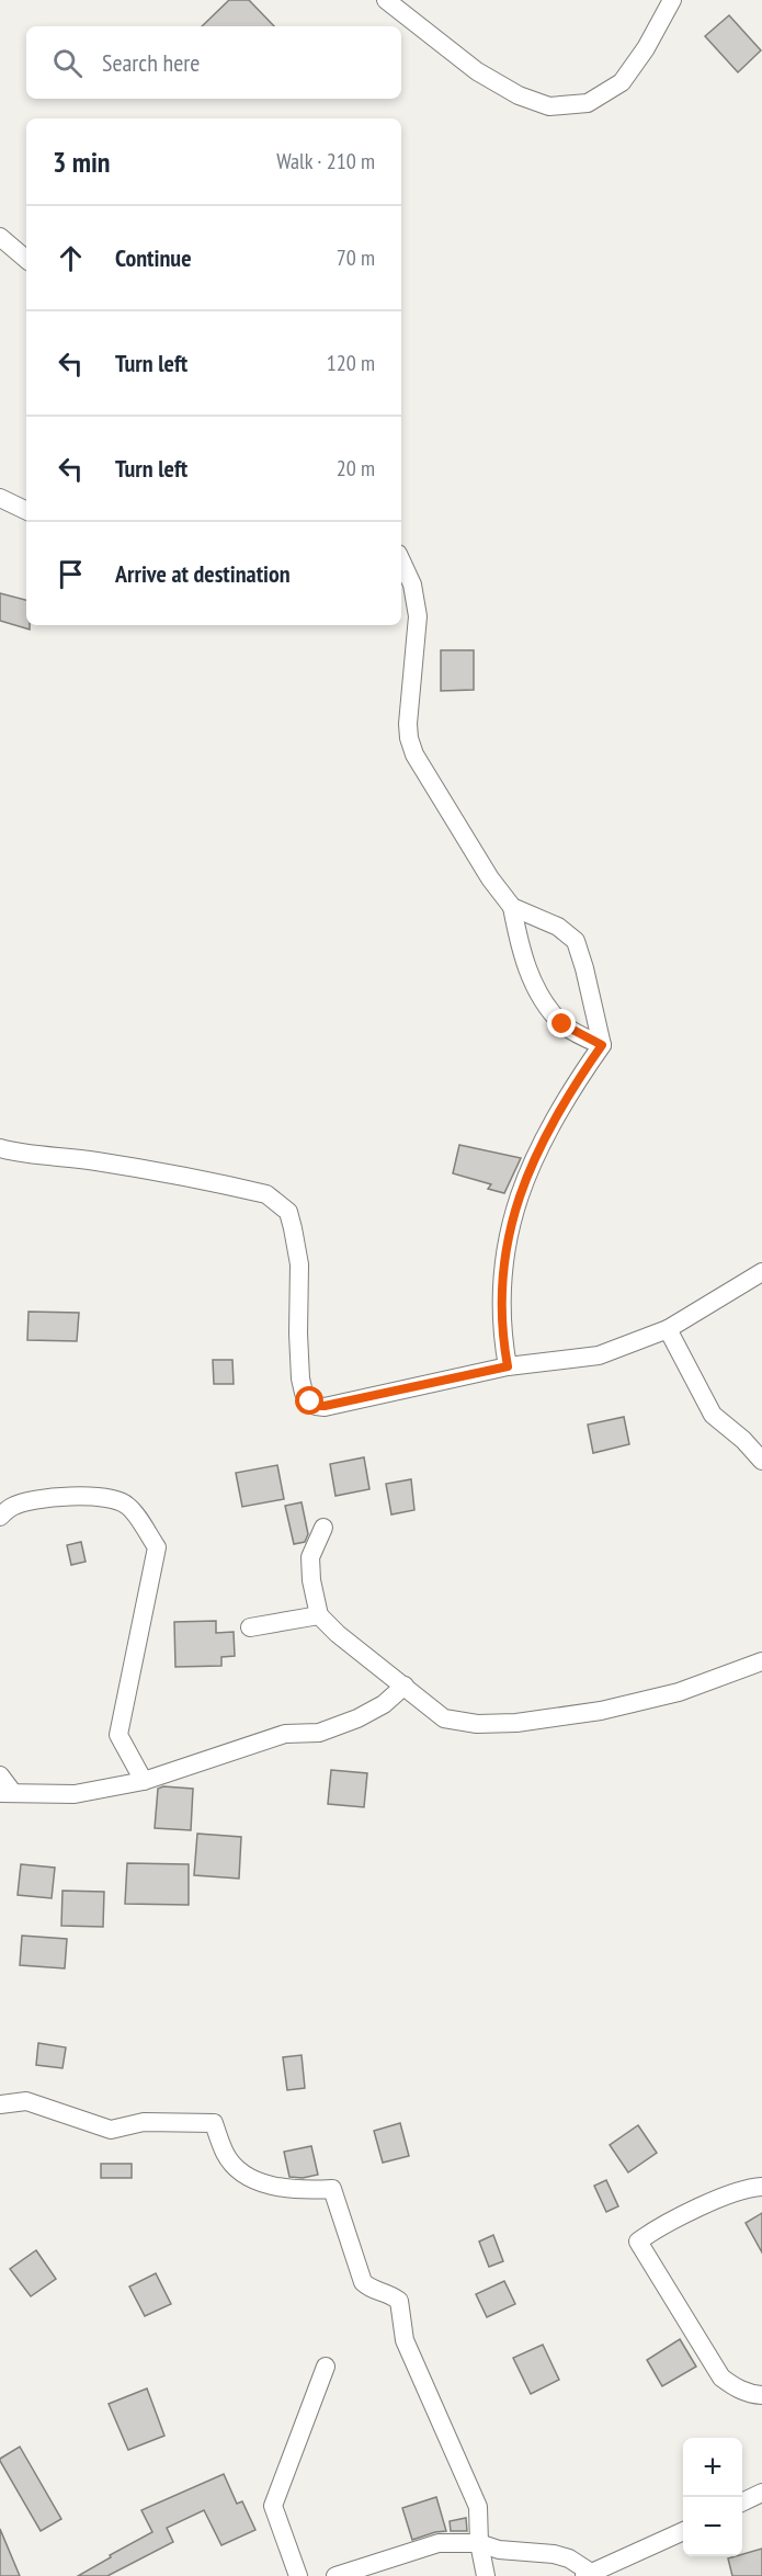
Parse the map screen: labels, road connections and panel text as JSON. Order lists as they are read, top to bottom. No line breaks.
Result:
{"page":{"search":"Search here","heading":["3 min","Walk · 210 m"],"list":[["Continue","70 m"],["Turn left","120 m"],["Turn left","20 m"],"Arrive at destination"],"map_buttons":["+","−"]}}
